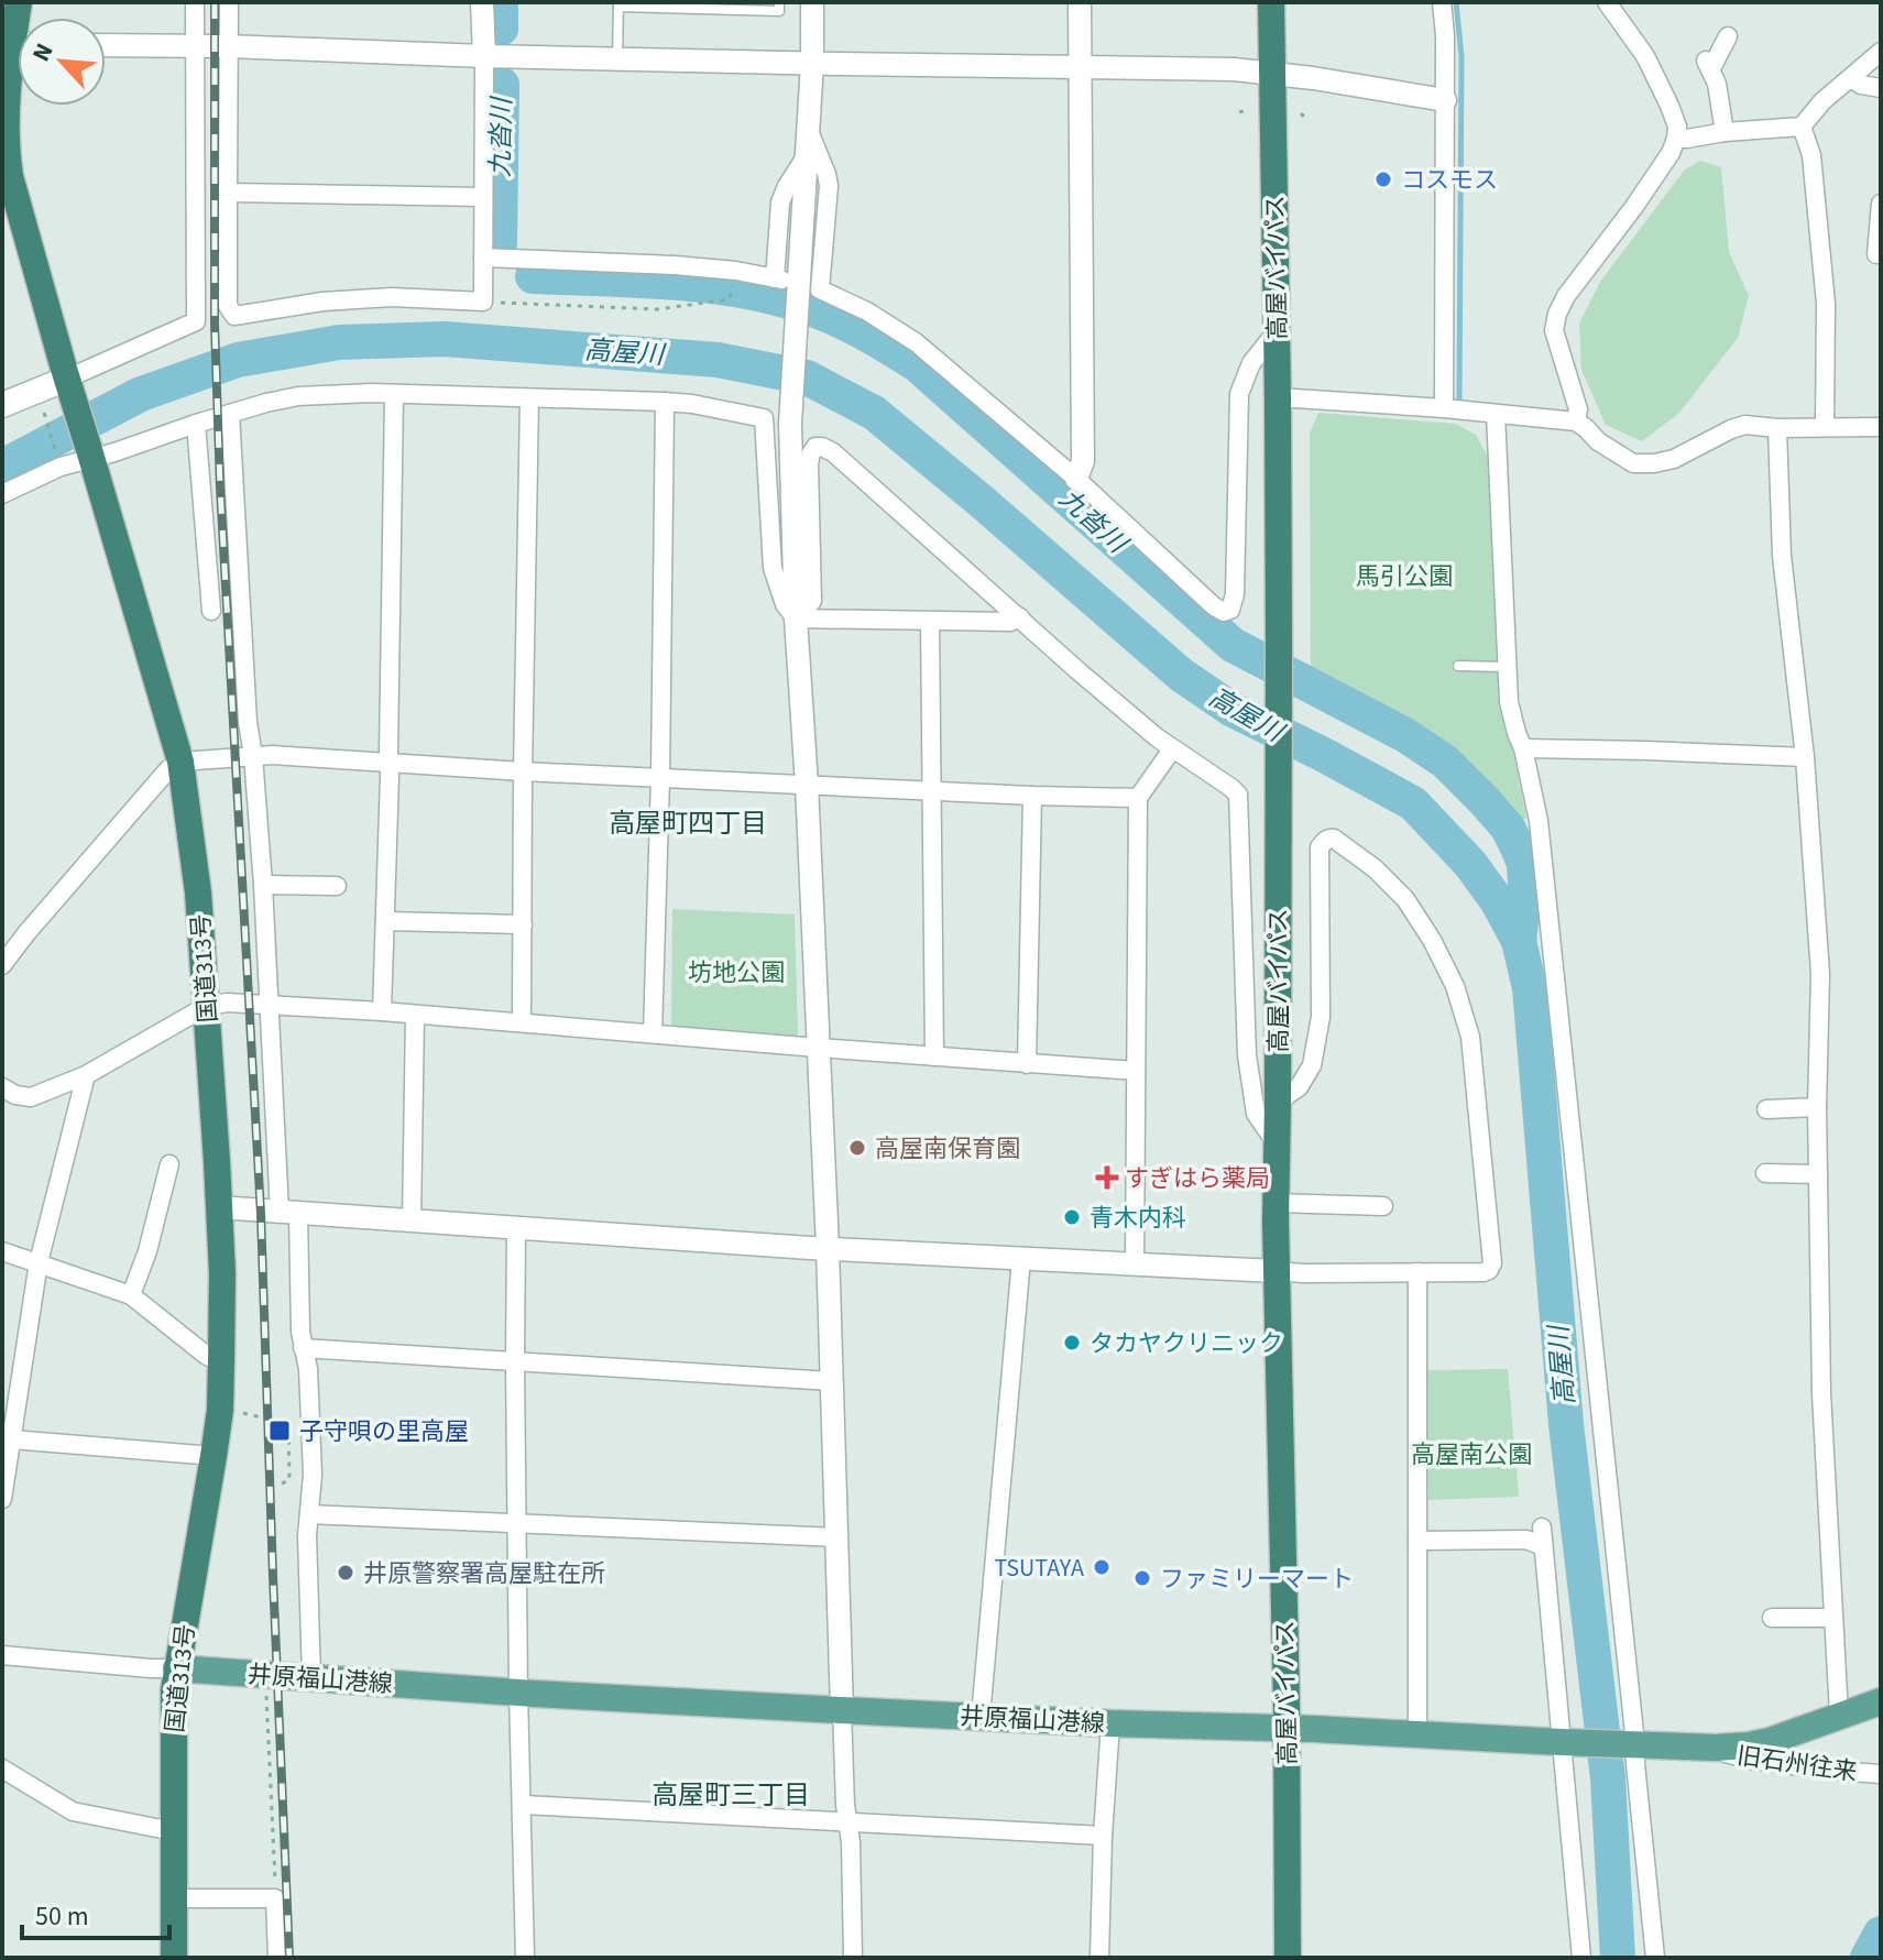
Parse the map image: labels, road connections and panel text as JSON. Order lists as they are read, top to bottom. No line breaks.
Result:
{"streets":{"highway":["高屋バイパス","国道313号"],"main road":["井原福山港線"],"street":["旧石州往来"]},"crossings":[["高屋バイパス","井原福山港線"],["国道313号","井原福山港線"],["井原福山港線","旧石州往来"]],"districts":["高屋町四丁目","高屋町三丁目"],"water":["九沓川","高屋川"],"parks":["馬引公園","坊地公園","高屋南公園"],"places":{"other":["コスモス","高屋南保育園","青木内科","タカヤクリニック","TSUTAYA","井原警察署高屋駐在所","ファミリーマート"],"health":["すぎはら薬局"],"transit":["子守唄の里高屋"]},"scale_bar":"50 m","north":"top left"}
